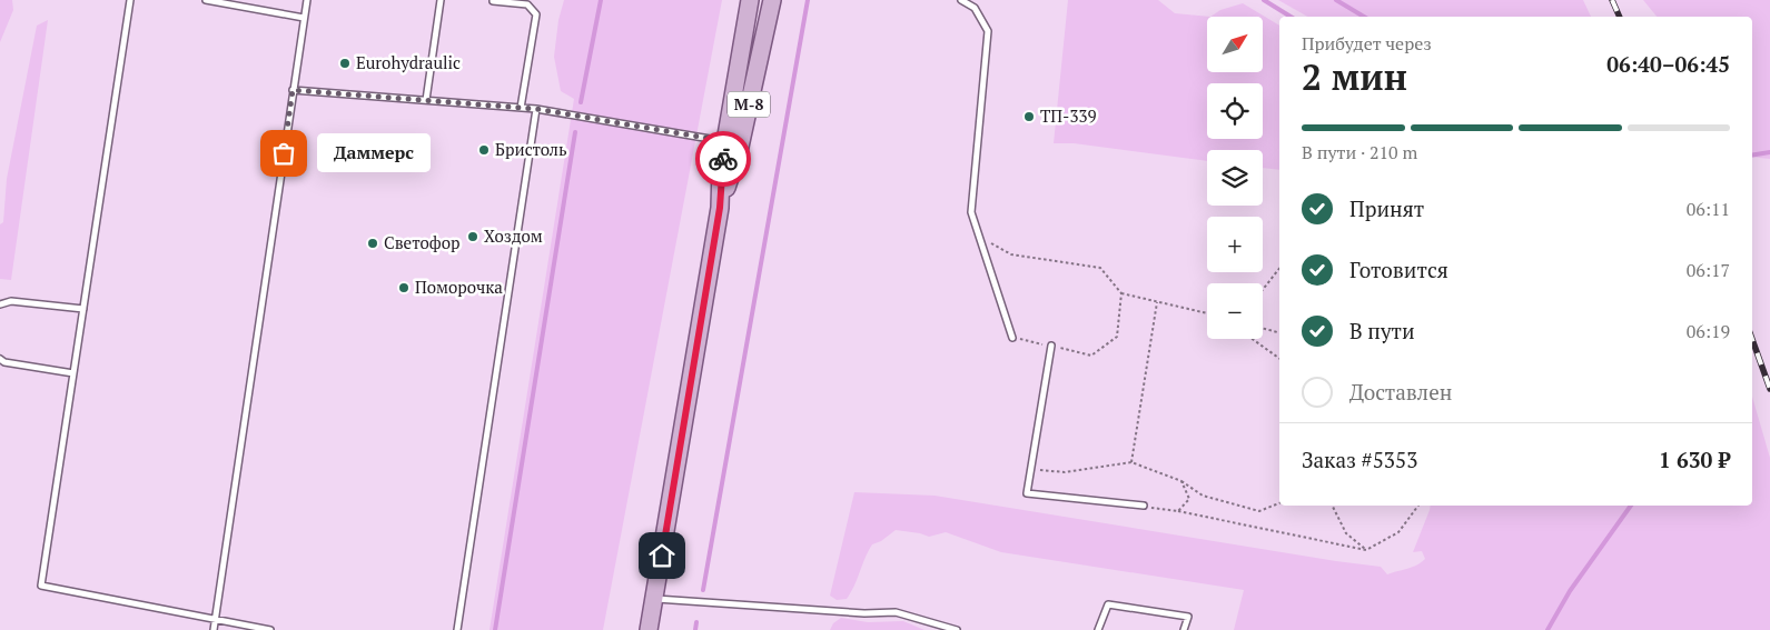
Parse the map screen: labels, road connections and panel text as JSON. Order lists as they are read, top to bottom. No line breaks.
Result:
{"streets":{"main road":["М-8"]},"places":["Eurohydraulic","ТП-339","Бристоль","Даммерс","Хоздом","Светофор","Поморочка"],"north":"top right","page":{"map_buttons":["+","−"],"heading":["2 мин","Прибудет через","06:40–06:45"],"panel":["Заказ #5353","1 630 ₽"],"bar":"В пути · 210 m","bubble":"Даммерс","list":[["Принят","06:11"],["Готовится","06:17"],["В пути","06:19"],"Доставлен"]}}
